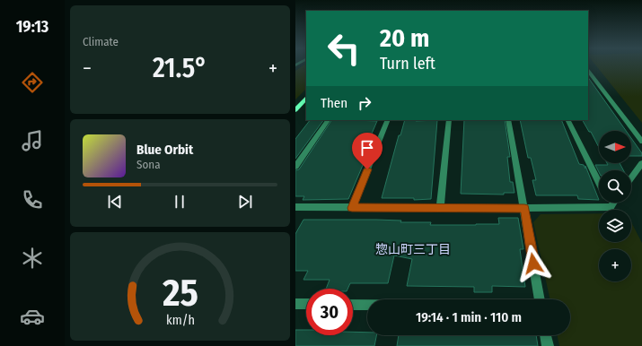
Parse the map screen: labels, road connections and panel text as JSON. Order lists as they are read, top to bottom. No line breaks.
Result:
{"districts":["惣山町三丁目"],"north":"right","page":{"tabs":"19:13","tile":"Climate","turn":["20 m","Turn left"],"heat":["−","21.5°","+"],"then":"Then","map_buttons":"+","song":["Blue Orbit","Sona"],"limit":"30","trip":"19:14 · 1 min · 110 m","gauge":["25","km/h"]}}
